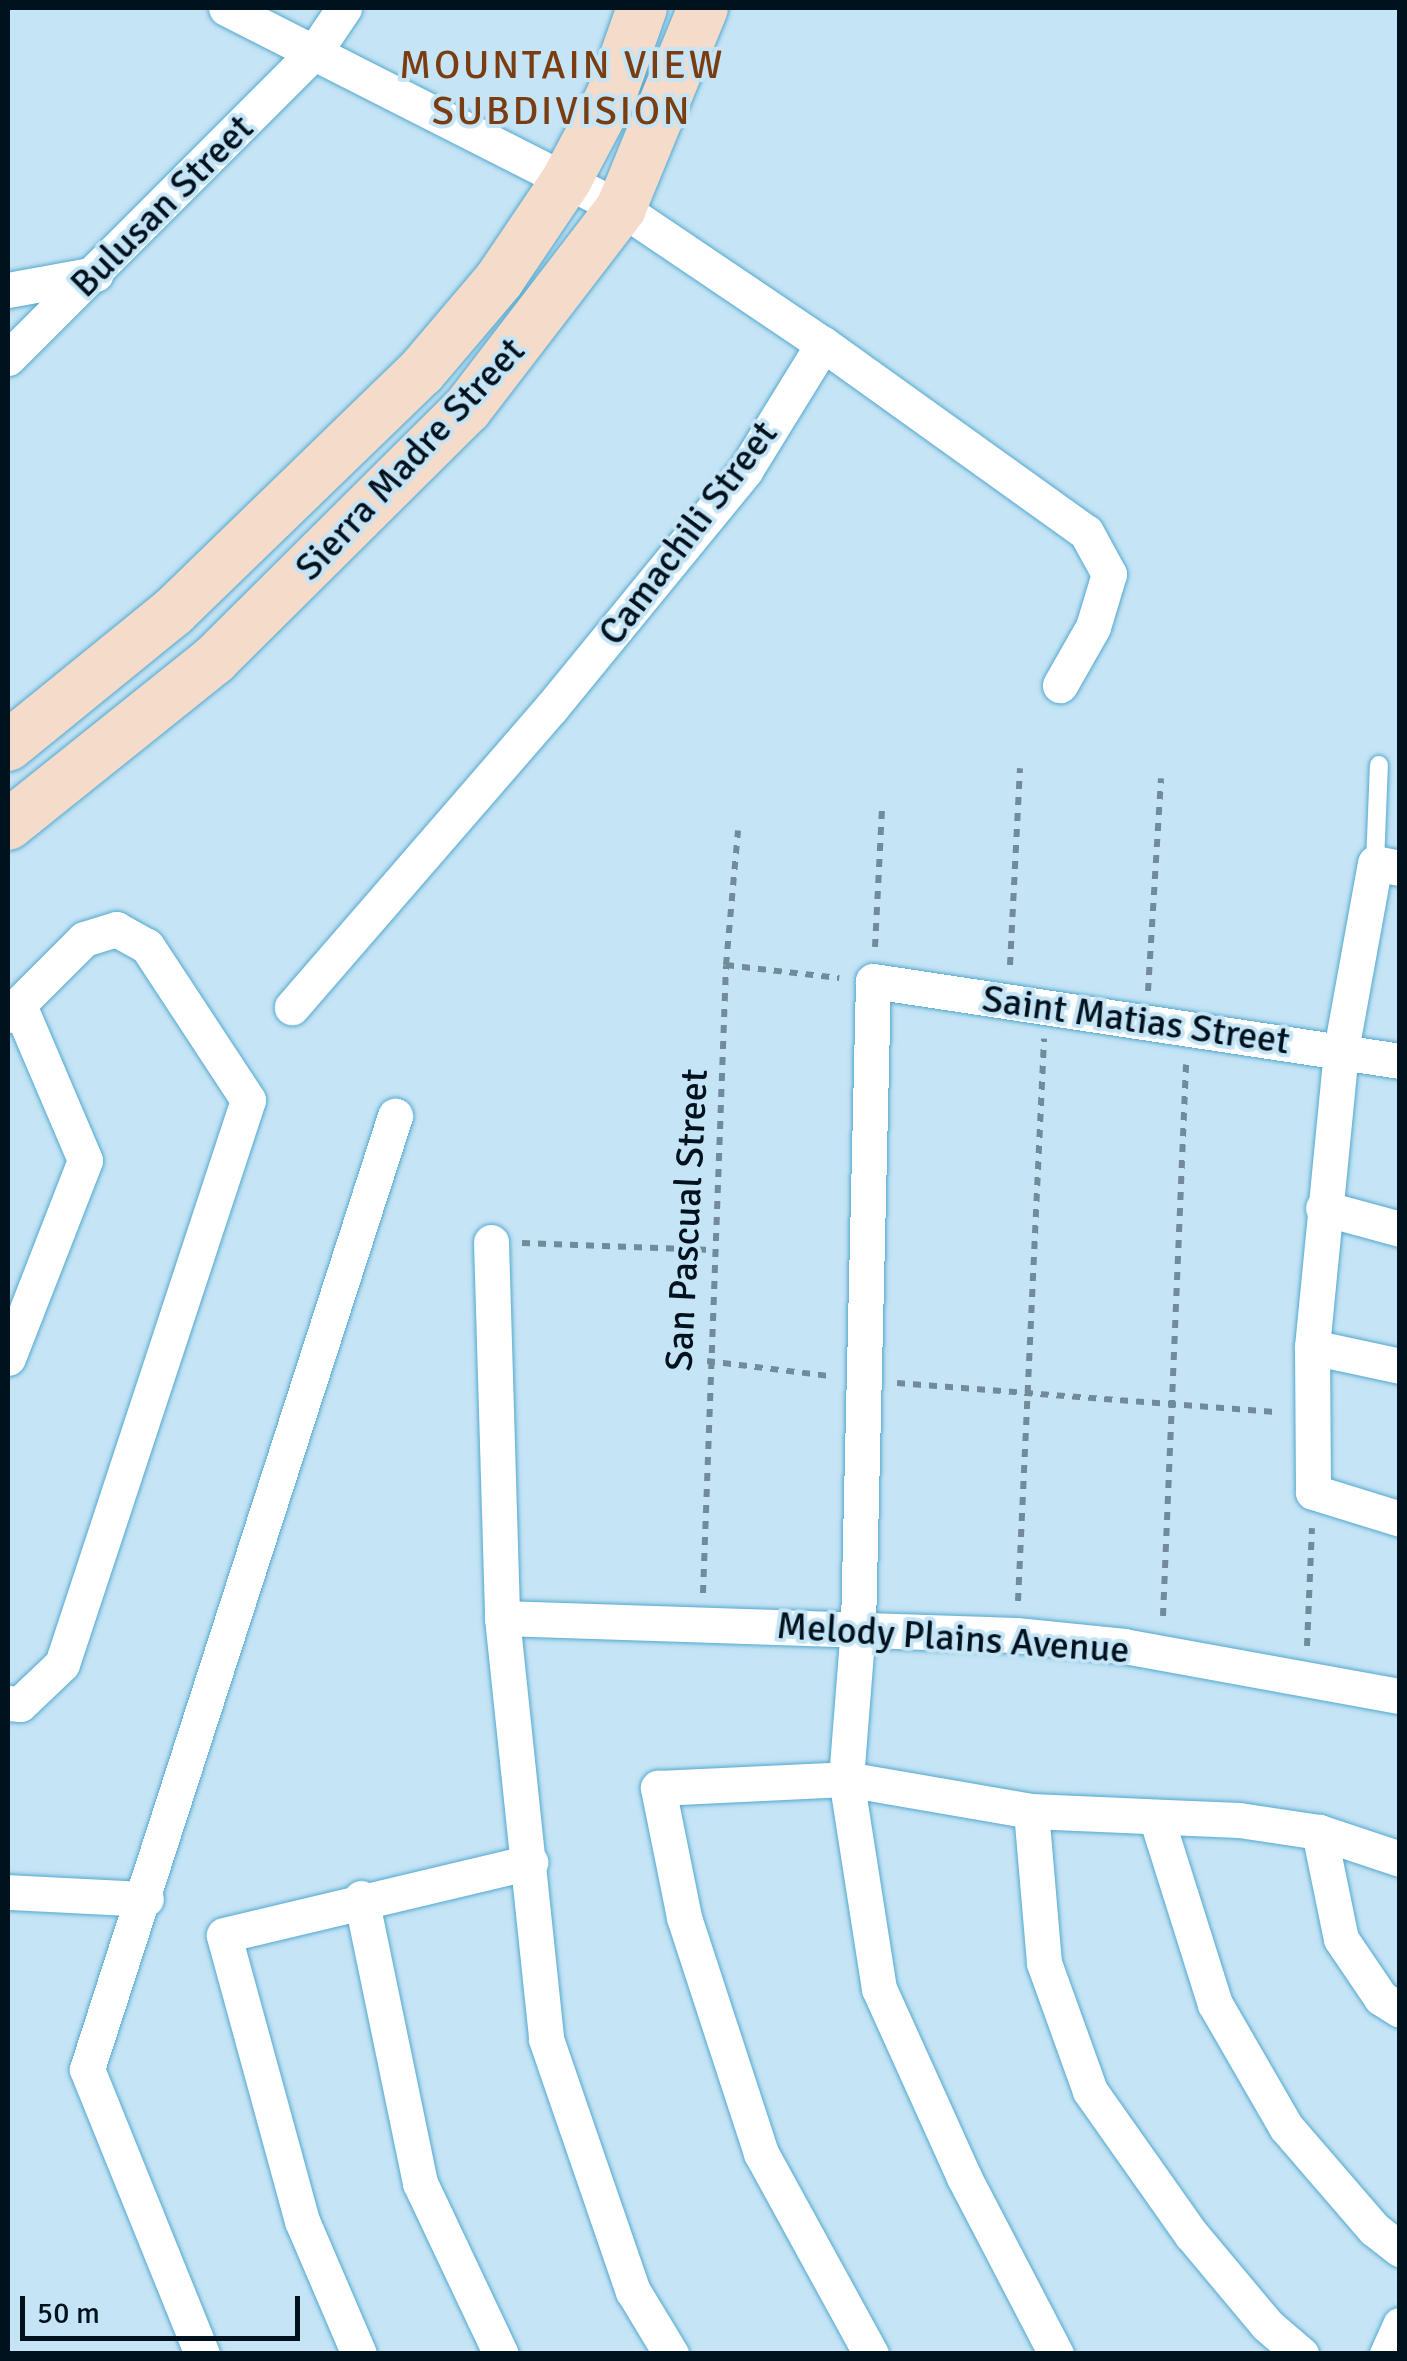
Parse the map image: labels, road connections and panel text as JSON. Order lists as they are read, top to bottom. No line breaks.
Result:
{"streets":{"main road":["Sierra Madre Street"],"street":["Bulusan Street","Camachili Street","Saint Matias Street","Melody Plains Avenue"],"path":["San Pascual Street"]},"crossings":[["San Pascual Street","Melody Plains Avenue"]],"districts":["MOUNTAIN VIEW SUBDIVISION"],"scale_bar":"50 m"}
